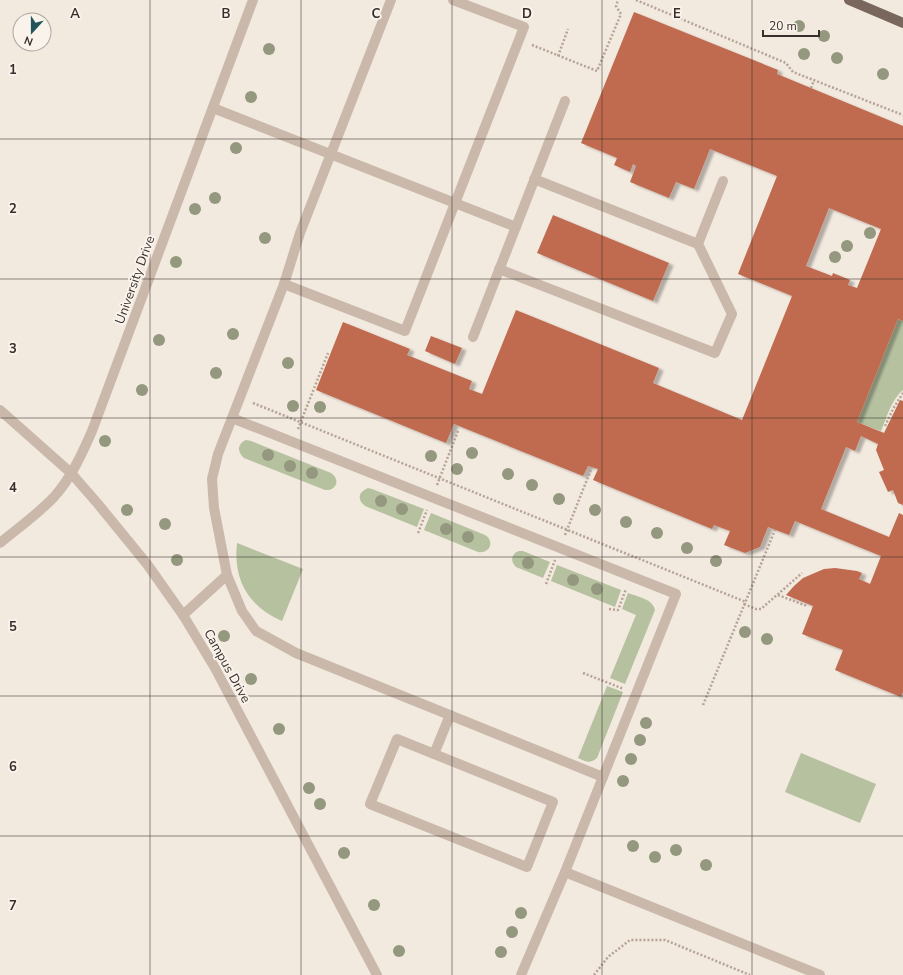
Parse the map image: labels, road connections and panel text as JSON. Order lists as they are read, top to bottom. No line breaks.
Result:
{"streets":{"street":["University Drive","Campus Drive"]},"crossings":[["University Drive","Campus Drive"]],"scale_bar":"20 m","north":"bottom","grid":{"columns":["A","B","C","D","E"],"rows":["1","2","3","4","5","6","7"]}}
